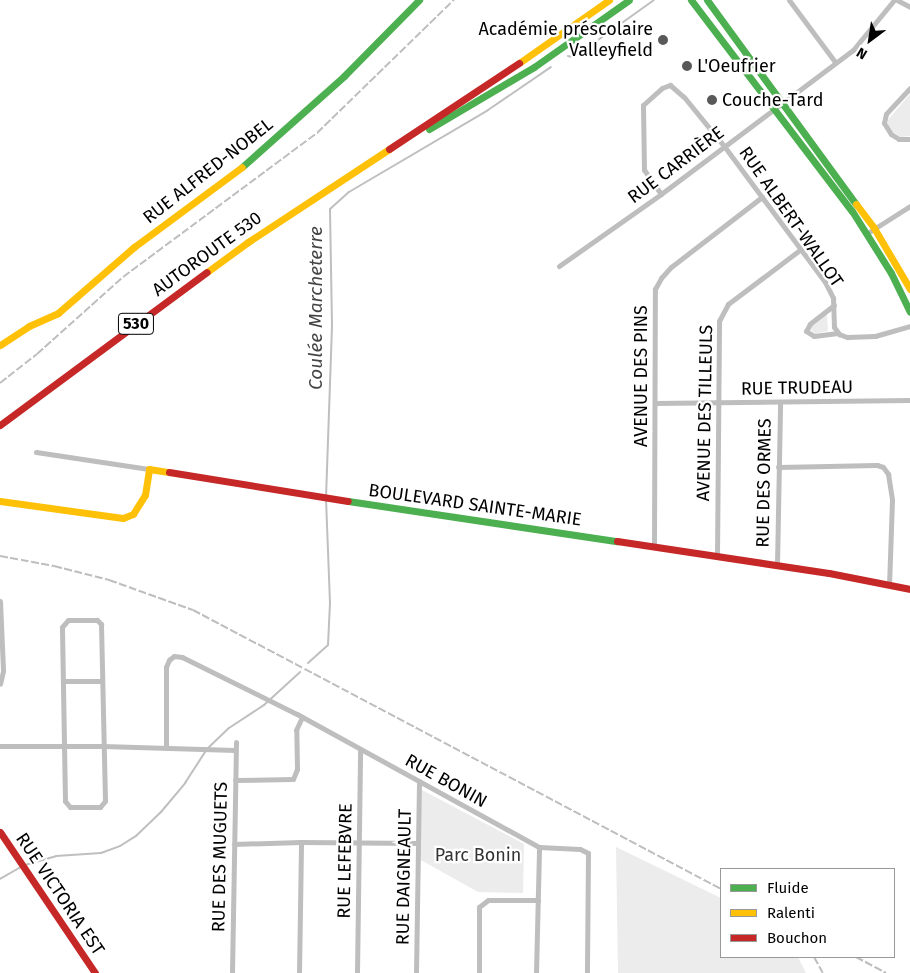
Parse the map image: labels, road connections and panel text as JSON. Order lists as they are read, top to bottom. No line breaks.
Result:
{"streets":{"main road":["RUE ALFRED-NOBEL","AUTOROUTE 530","530","BOULEVARD SAINTE-MARIE","RUE VICTORIA EST"],"street":["RUE CARRIÈRE","RUE ALBERT-WALLOT","AVENUE DES PINS","RUE TRUDEAU","AVENUE DES TILLEULS","RUE DES ORMES","RUE BONIN","RUE DES MUGUETS","RUE LEFEBVRE","RUE DAIGNEAULT"]},"crossings":[["RUE CARRIÈRE","RUE ALBERT-WALLOT"],["RUE ALBERT-WALLOT","AVENUE DES PINS"],["RUE ALBERT-WALLOT","AVENUE DES TILLEULS"],["AVENUE DES PINS","RUE TRUDEAU"],["AVENUE DES PINS","BOULEVARD SAINTE-MARIE"],["RUE TRUDEAU","AVENUE DES TILLEULS"],["RUE TRUDEAU","RUE DES ORMES"],["AVENUE DES TILLEULS","BOULEVARD SAINTE-MARIE"],["RUE DES ORMES","BOULEVARD SAINTE-MARIE"],["RUE BONIN","RUE LEFEBVRE"],["RUE BONIN","RUE DAIGNEAULT"]],"water":["Coulée Marcheterre"],"parks":["Parc Bonin"],"places":["Académie préscolaire Valleyfield","L'Oeufrier","Couche-Tard"],"legend":["Fluide","Ralenti","Bouchon"],"north":"bottom left"}
